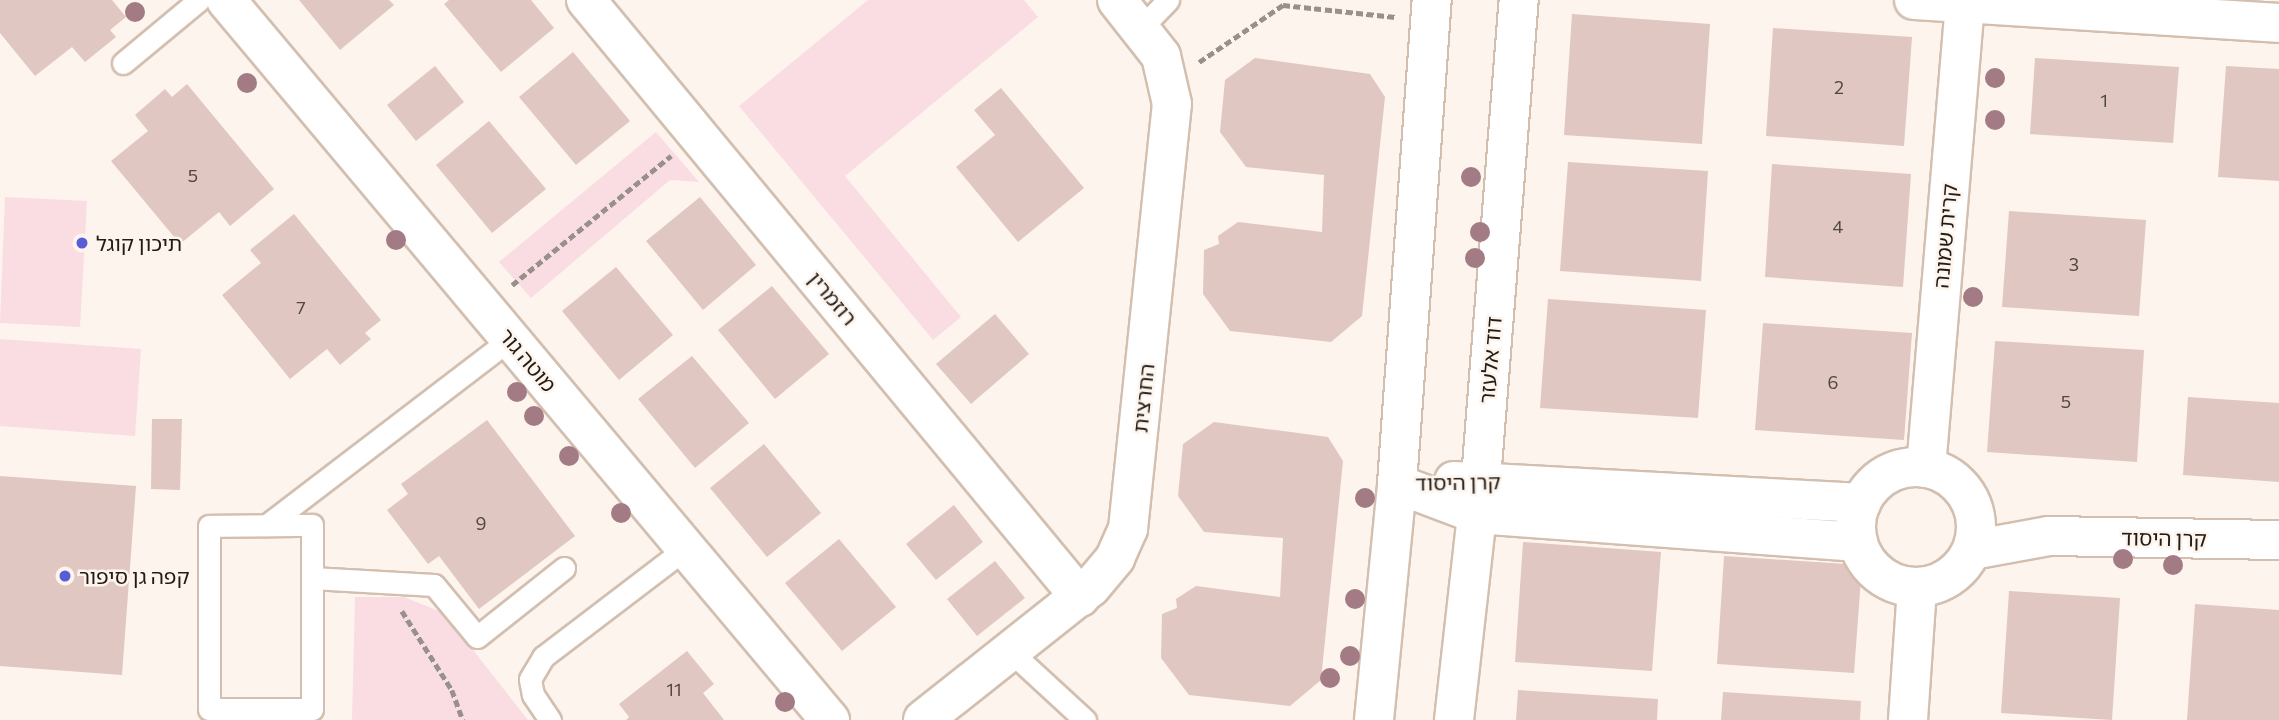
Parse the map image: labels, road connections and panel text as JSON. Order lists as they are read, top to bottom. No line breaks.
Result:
{"streets":{"street":["קרית שמונה","רוזמרין","מוטה גור","דוד אלעזר","החרצית","קרן היסוד"]},"crossings":[["קרית שמונה","קרן היסוד"],["רוזמרין","החרצית"],["דוד אלעזר","קרן היסוד"]],"places":["תיכון קוגל","קפה גן סיפור"],"house_numbers":["2","1","5","4","3","7","6","5","9","11"]}
